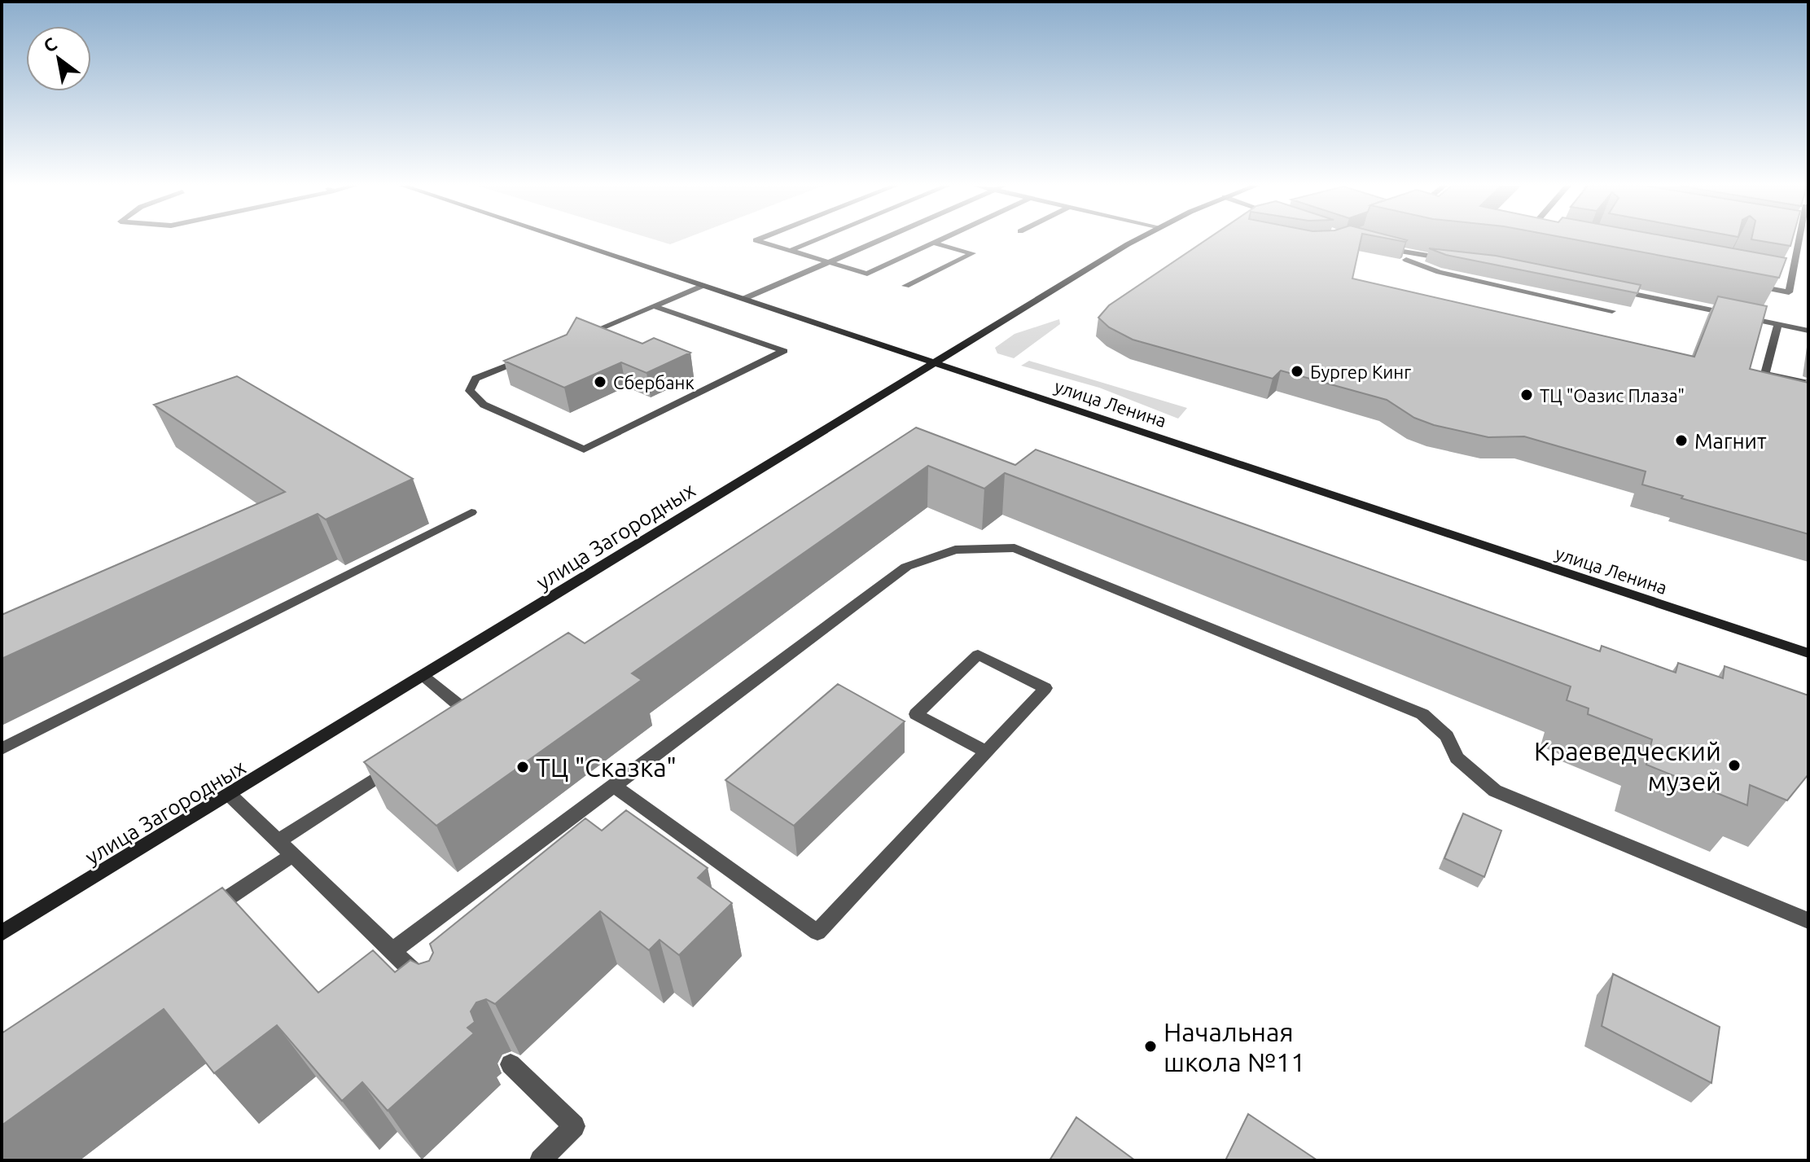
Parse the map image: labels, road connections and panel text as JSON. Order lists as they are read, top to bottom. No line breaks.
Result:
{"streets":{"main road":["улица Ленина","улица Загородных"]},"crossings":[["улица Ленина","улица Загородных"]],"places":["Бургер Кинг","Сбербанк","ТЦ \"Оазис Плаза\"","Магнит","Краеведческий музей","ТЦ \"Сказка\"","Начальная школа №11"],"north":"top left"}
